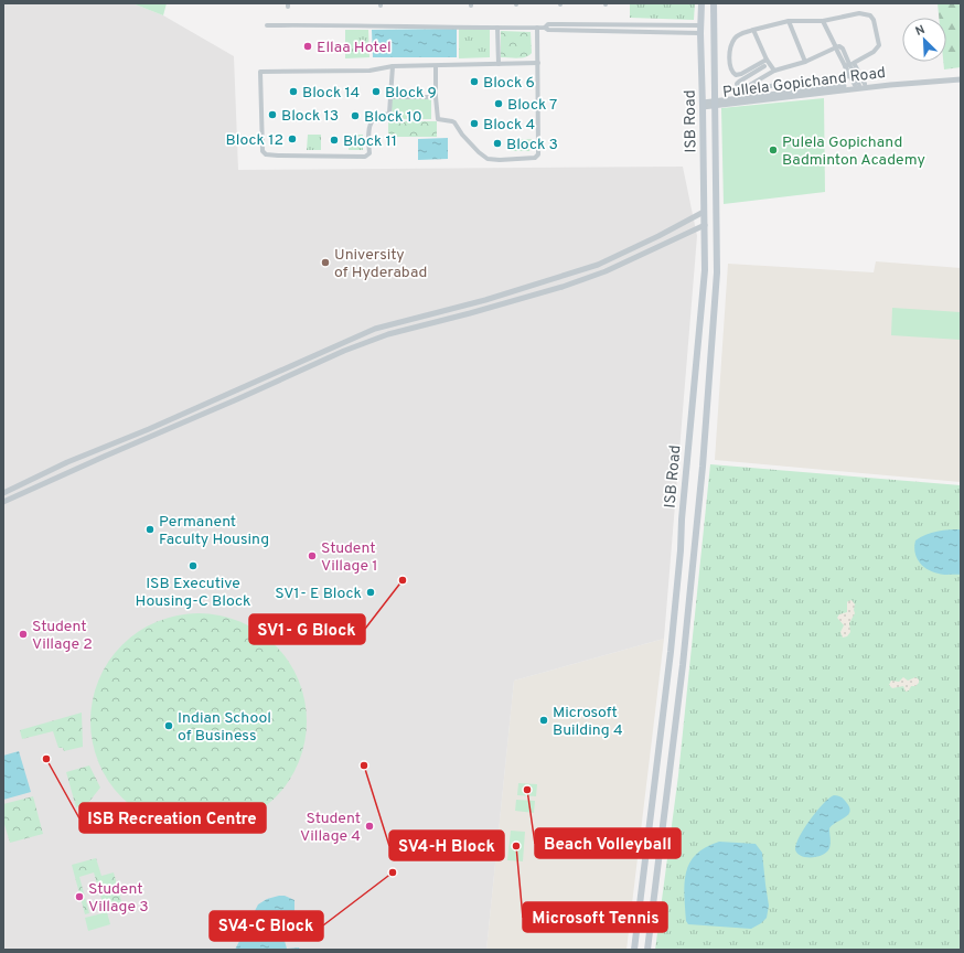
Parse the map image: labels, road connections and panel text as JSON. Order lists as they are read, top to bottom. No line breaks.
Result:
{"streets":{"main road":["ISB Road"],"street":["Pullela Gopichand Road"]},"crossings":[["Pullela Gopichand Road","ISB Road"]],"places":["Ellaa Hotel","Block 6","Block 14","Block 9","Block 7","Block 13","Block 10","Block 4","Block 12","Block 11","Block 3","Pulela Gopichand Badminton Academy","University of Hyderabad","Permanent Faculty Housing","Student Village 1","ISB Executive Housing-C Block","SV1- G Block","SV1- E Block","Student Village 2","Microsoft Building 4","Indian School of Business","ISB Recreation Centre","SV4-H Block","Beach Volleyball","Student Village 4","Microsoft Tennis","SV4-C Block","Student Village 3"],"north":"top left"}
